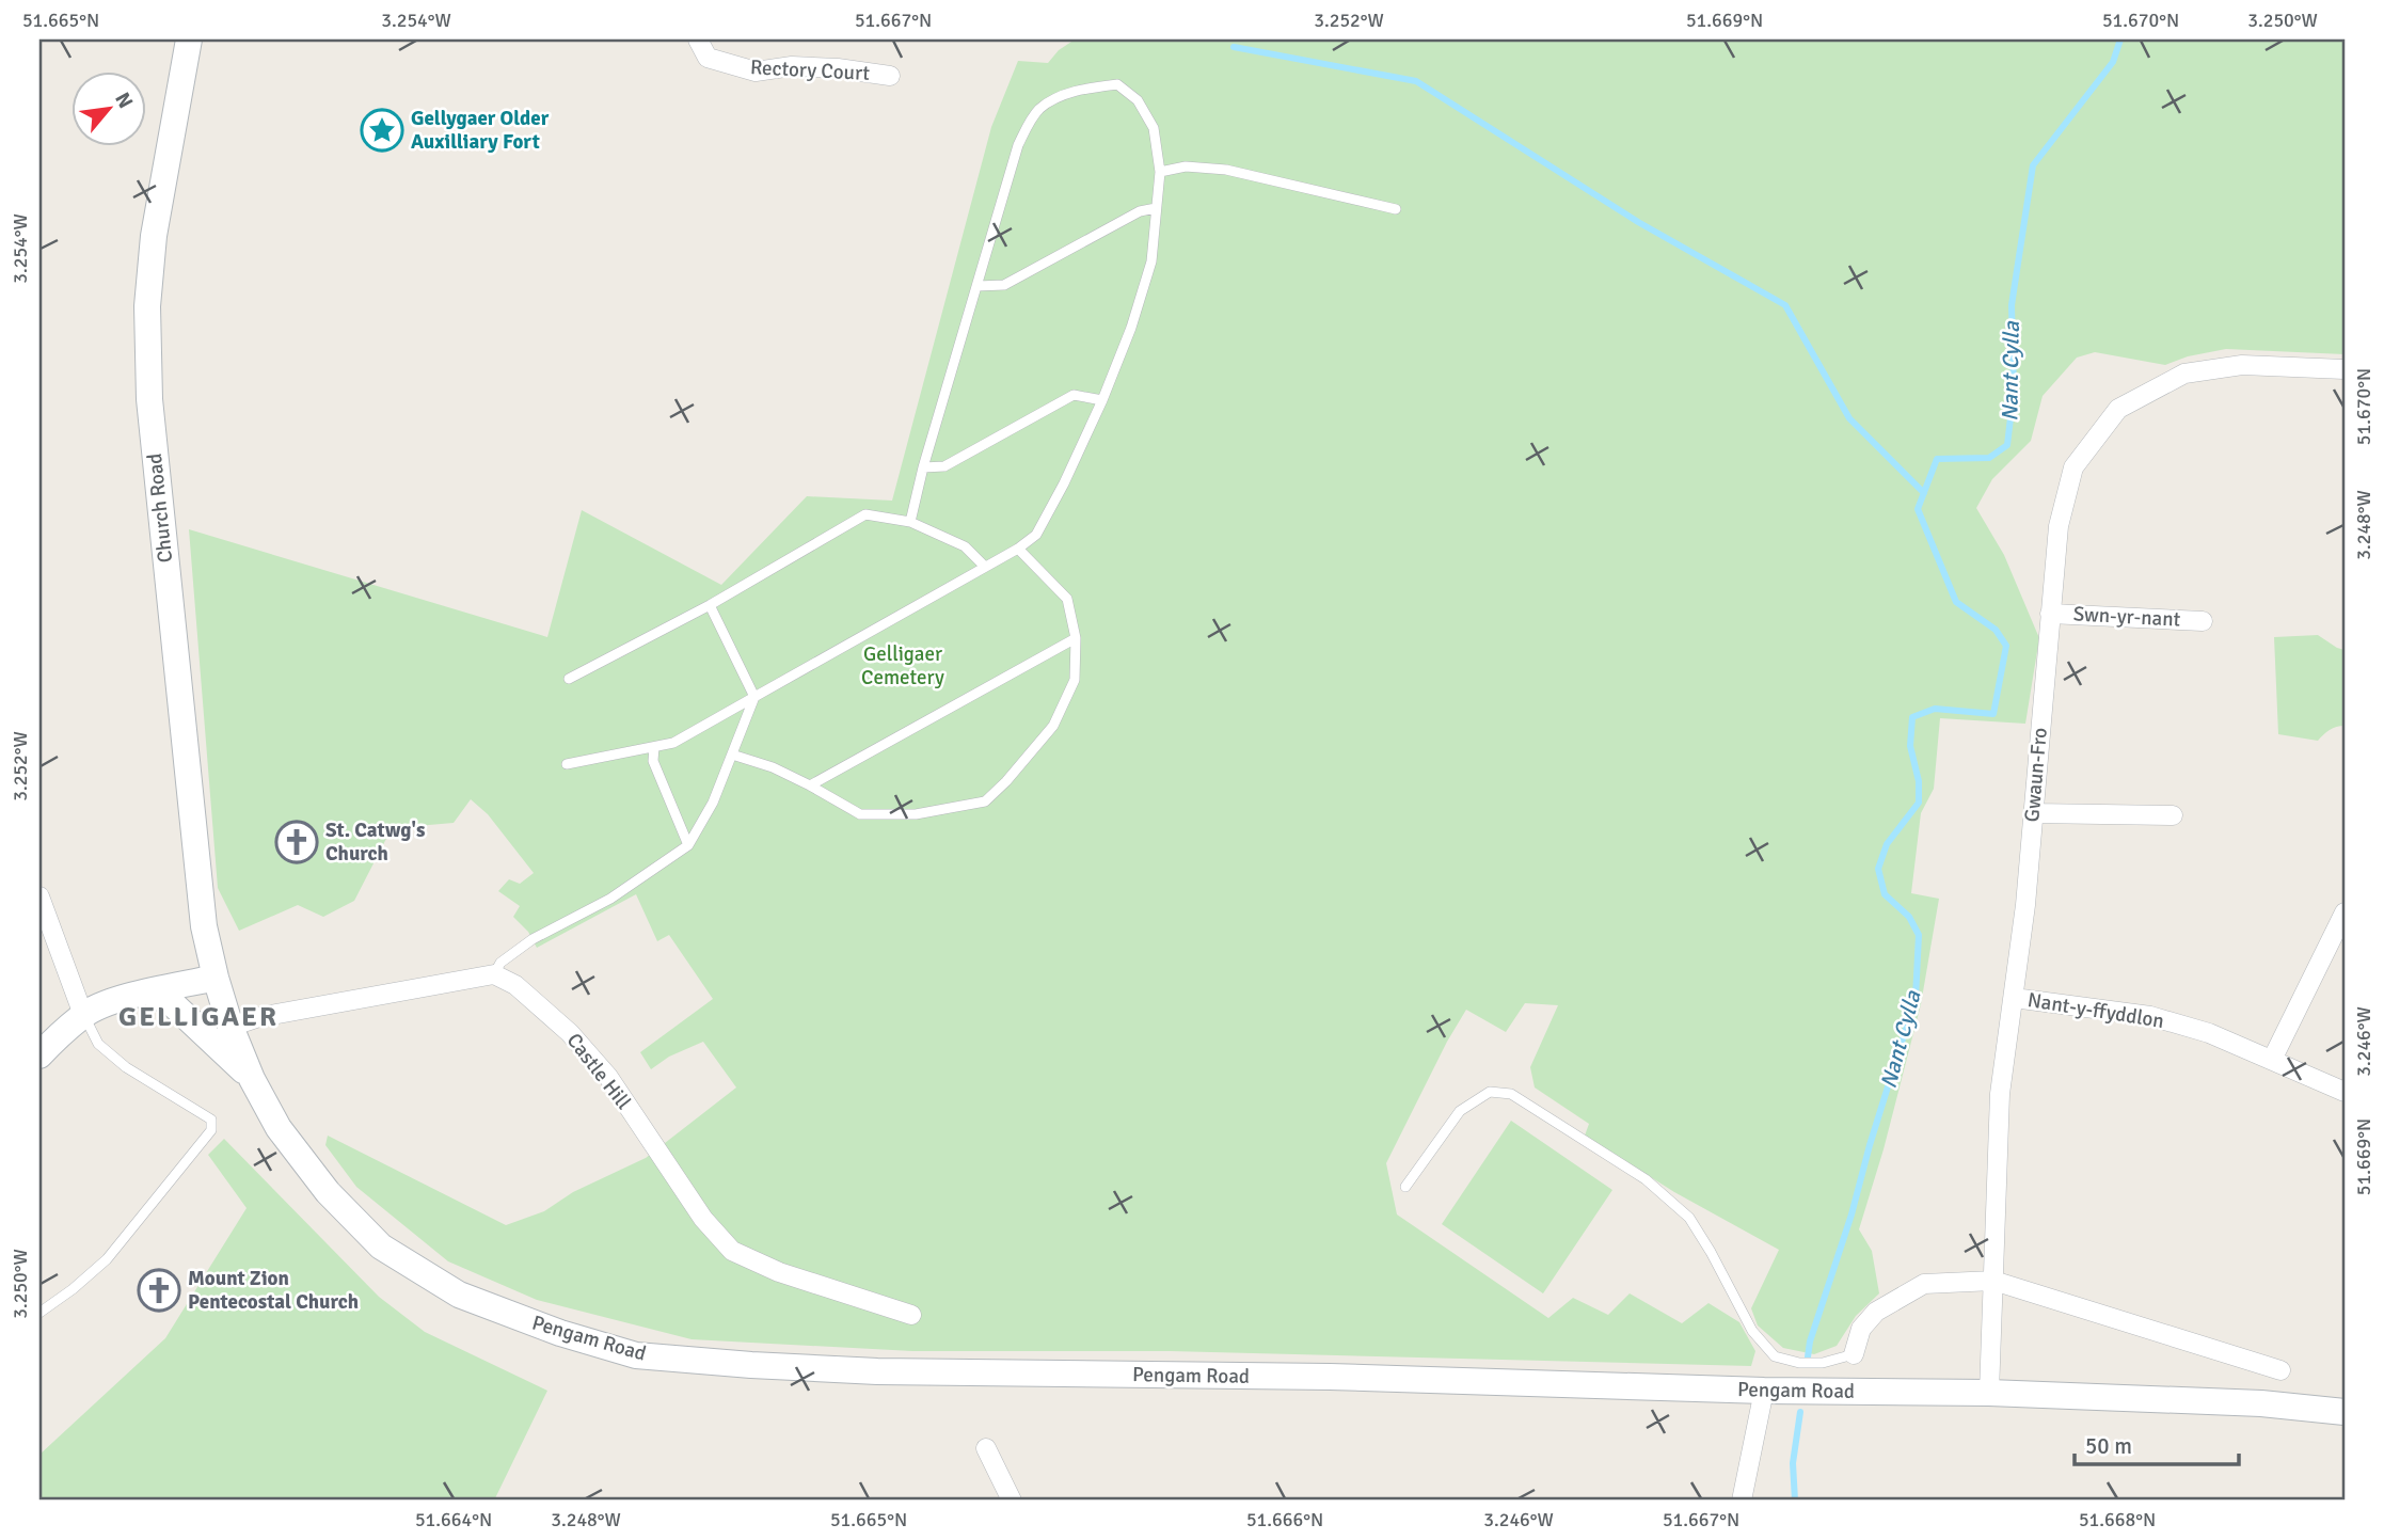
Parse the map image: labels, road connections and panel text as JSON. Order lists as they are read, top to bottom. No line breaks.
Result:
{"streets":{"main road":["Church Road","Pengam Road"],"street":["Rectory Court","Swn-yr-nant","Gwaun-Fro","Nant-y-ffyddlon","Castle Hill"]},"crossings":[["Church Road","Pengam Road"],["Swn-yr-nant","Gwaun-Fro"],["Gwaun-Fro","Nant-y-ffyddlon"],["Gwaun-Fro","Pengam Road"]],"districts":["GELLIGAER"],"water":["Nant Cylla"],"parks":["Gelligaer Cemetery"],"places":{"place":["Gellygaer Older Auxilliary Fort"],"church":["St. Catwg's Church","Mount Zion Pentecostal Church"]},"scale_bar":"50 m","north":"top right","coordinates":["51.665°N","3.254°W","51.667°N","3.252°W","51.669°N","51.670°N","3.250°W","3.248°W","3.246°W","51.664°N","51.666°N","51.668°N"]}
